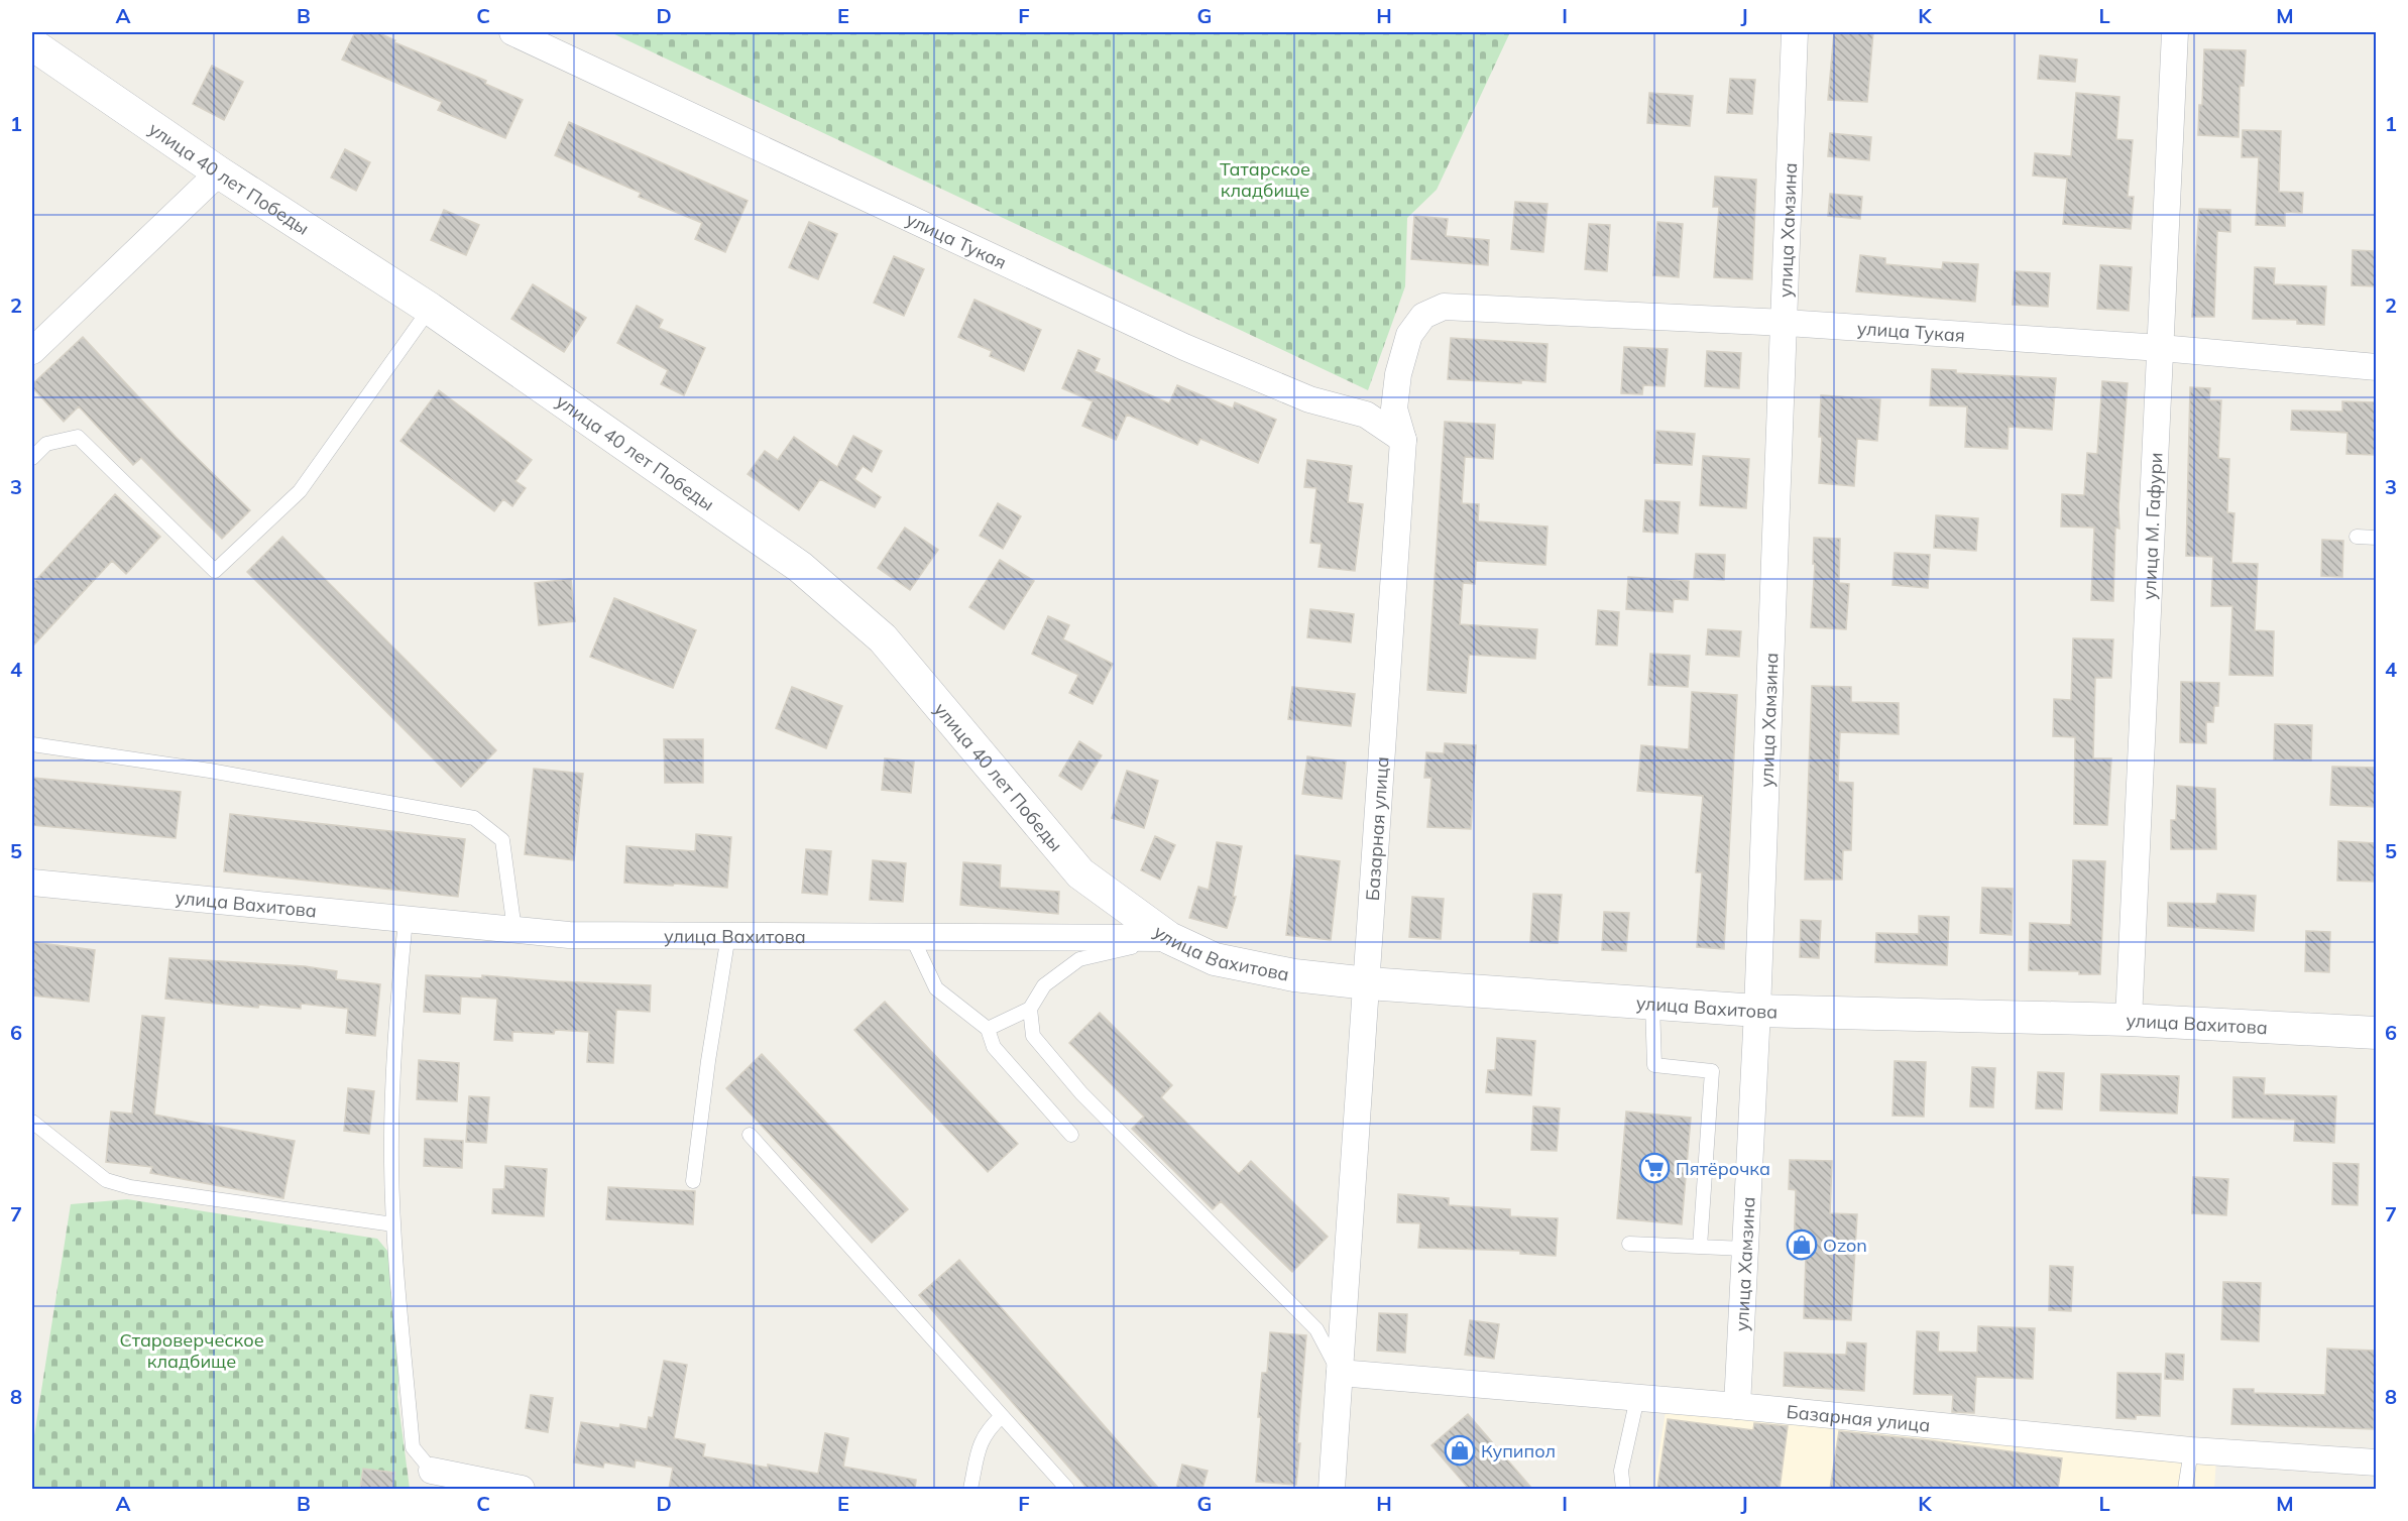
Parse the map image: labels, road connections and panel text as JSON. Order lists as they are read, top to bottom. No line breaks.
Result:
{"streets":{"street":["улица 40 лет Победы","улица Хамзина","улица Тукая","улица М. Гафури","Базарная улица","улица Вахитова"]},"crossings":[["улица 40 лет Победы","улица Вахитова"],["улица Хамзина","улица Тукая"],["улица Хамзина","Базарная улица"],["улица Хамзина","улица Вахитова"],["улица Тукая","улица М. Гафури"],["улица Тукая","Базарная улица"],["улица М. Гафури","улица Вахитова"],["Базарная улица","улица Вахитова"]],"parks":["Татарское кладбище","Староверческое кладбище"],"places":{"supermarket":["Пятёрочка"],"shop":["Ozon","Купипол"]},"grid":{"columns":["A","B","C","D","E","F","G","H","I","J","K","L","M"],"rows":["1","2","3","4","5","6","7","8"]}}
